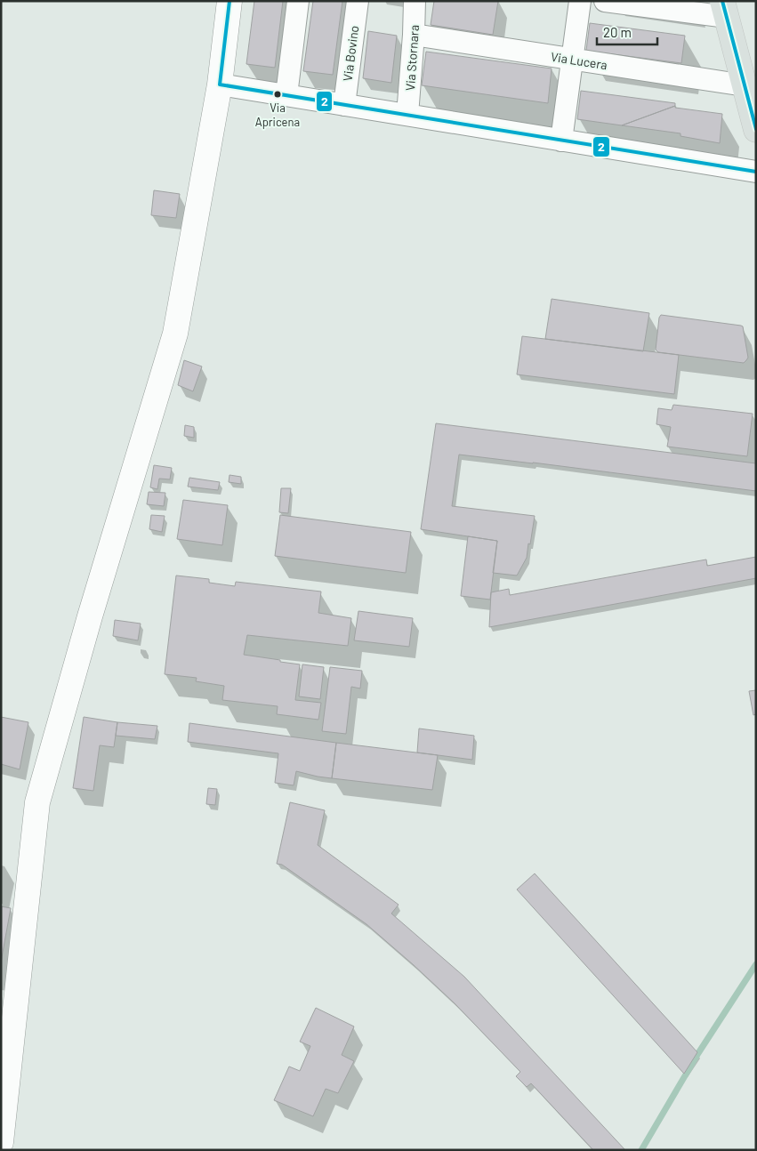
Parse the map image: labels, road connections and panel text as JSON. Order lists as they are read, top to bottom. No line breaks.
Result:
{"streets":{"street":["Via Bovino","Via Stornara","Via Lucera"]},"crossings":[["Via Stornara","Via Lucera"]],"places":["Via Apricena"],"lines":["transit line 2"],"scale_bar":"20 m"}
